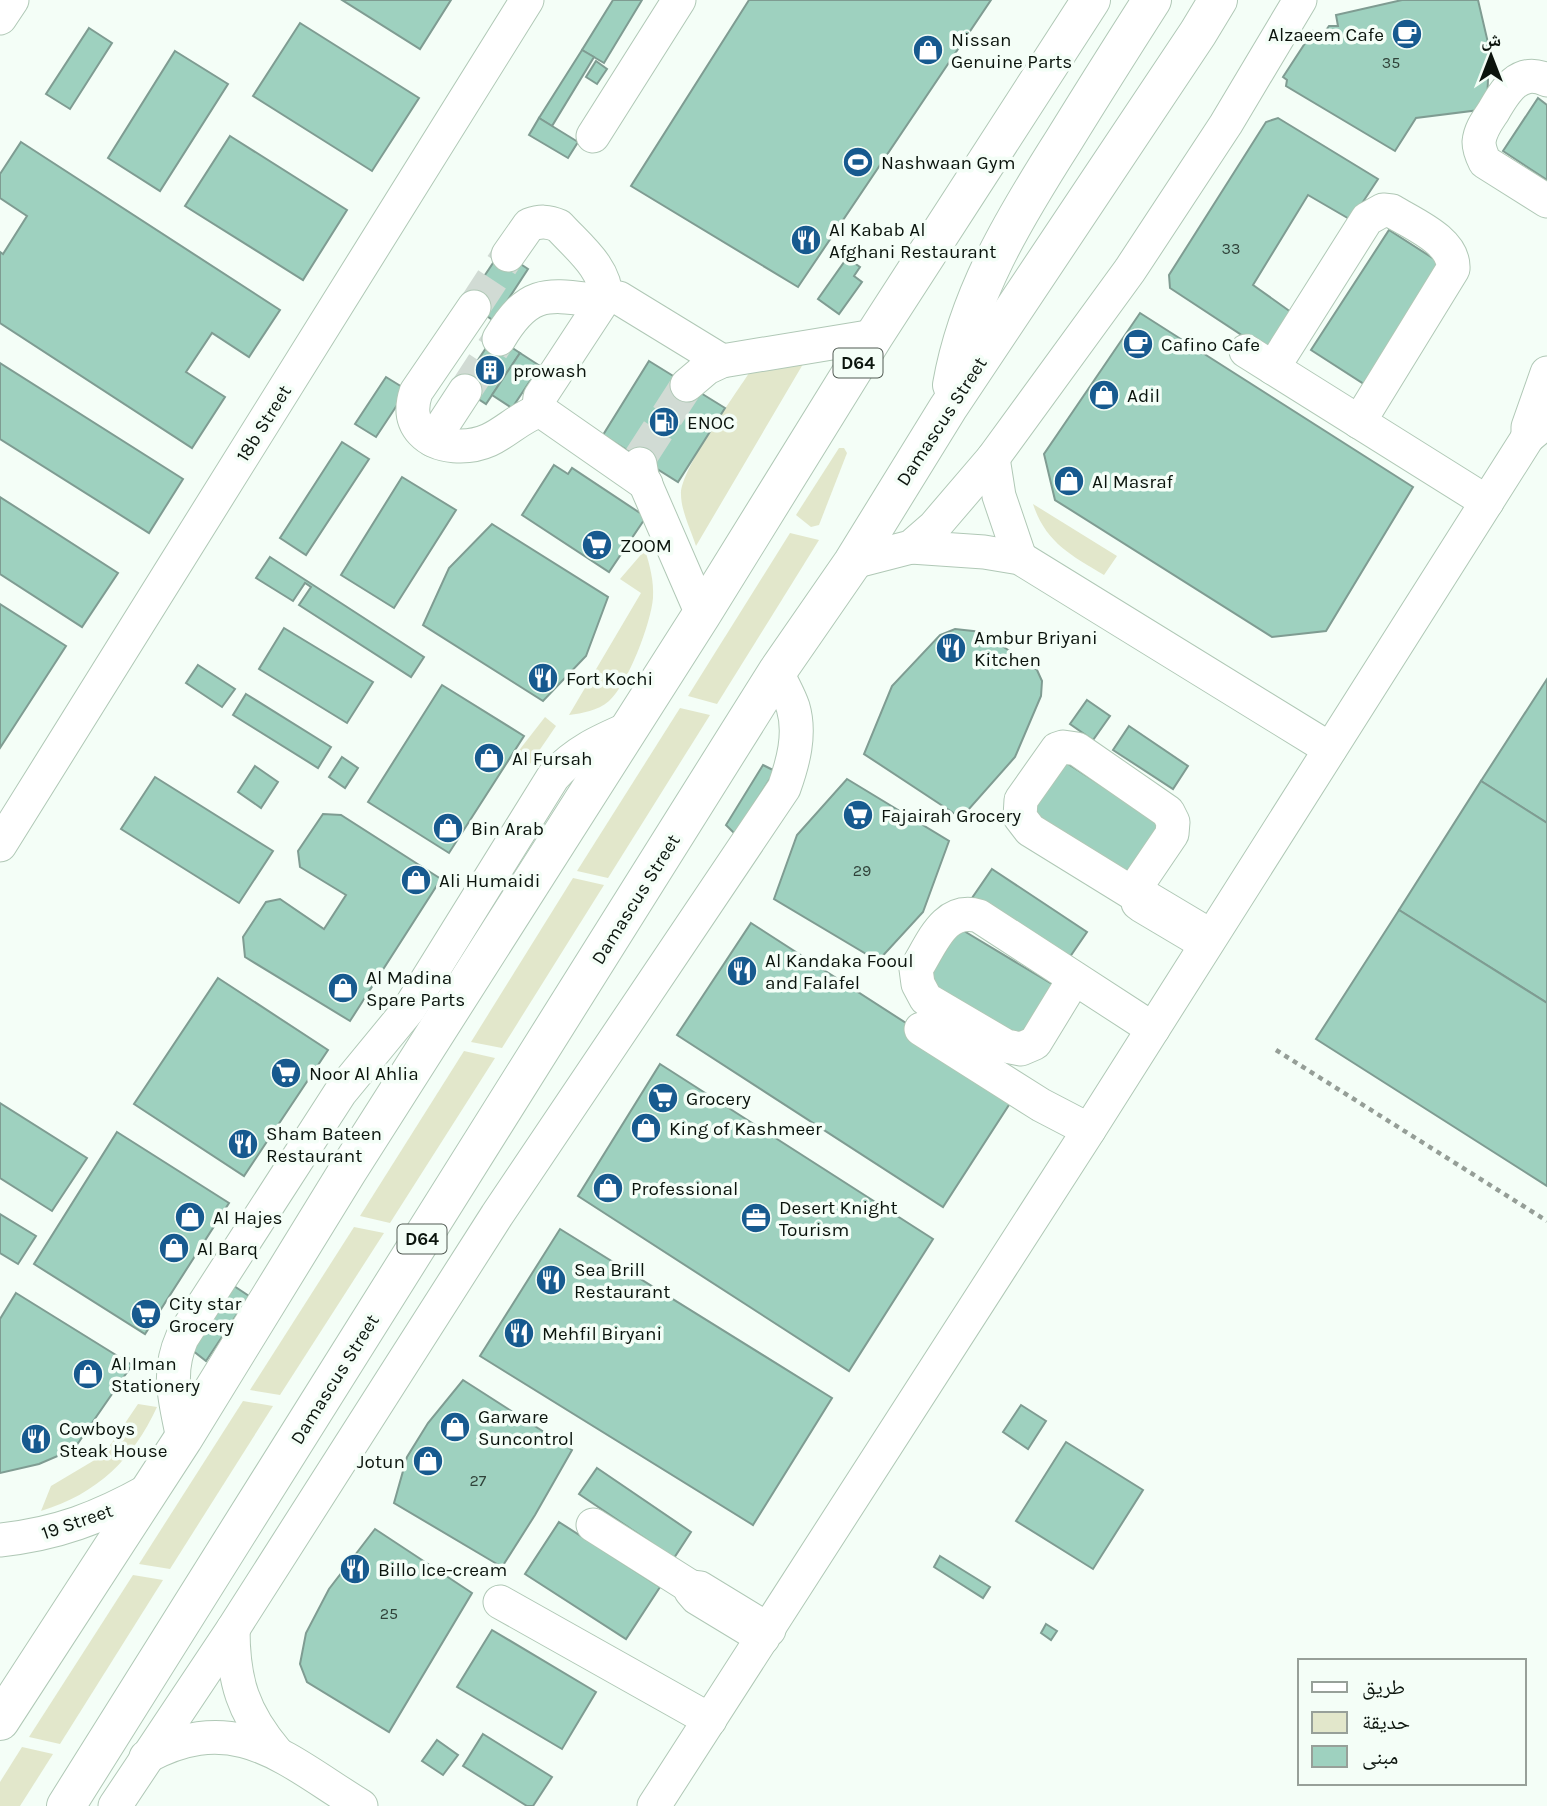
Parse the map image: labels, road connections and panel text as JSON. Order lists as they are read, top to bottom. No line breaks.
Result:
{"streets":{"main road":["D64","Damascus Street"],"street":["18b Street","19 Street"]},"crossings":[["D64","19 Street"]],"places":{"cafe":["Alzaeem Cafe","Cafino Cafe"],"shop":["Nissan Genuine Parts","Adil","Al Masraf","Al Fursah","Bin Arab","Ali Humaidi","Al Madina Spare Parts","King of Kashmeer","Professional","Al Hajes","Al Barq","Al Iman Stationery","Garware Suncontrol","Jotun"],"sports":["Nashwaan Gym"],"restaurant":["Al Kabab Al Afghani Restaurant","Ambur Briyani Kitchen","Fort Kochi","Al Kandaka Fooul and Falafel","Sham Bateen Restaurant","Sea Brill Restaurant","Mehfil Biryani","Cowboys Steak House","Billo Ice-cream"],"building":["prowash"],"fuel station":["ENOC"],"supermarket":["ZOOM","Fajairah Grocery","Noor Al Ahlia","Grocery","City star Grocery"],"office":["Desert Knight Tourism"]},"house_numbers":["35","33","29","27","25"],"legend":["طريق","حديقة","مبنى"],"north":"top"}
